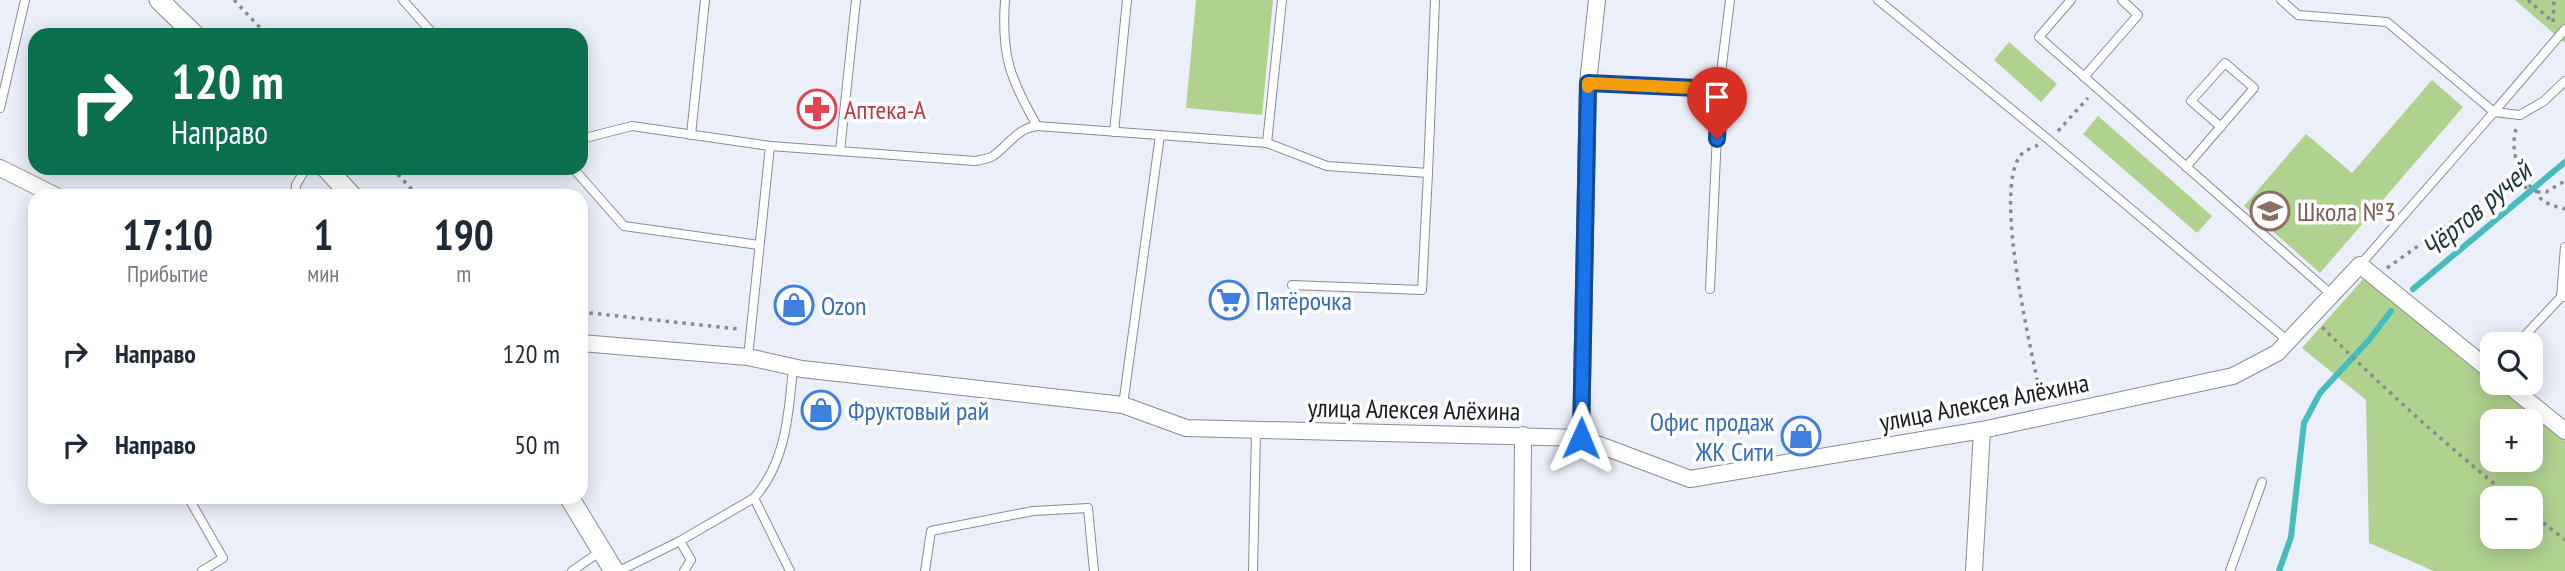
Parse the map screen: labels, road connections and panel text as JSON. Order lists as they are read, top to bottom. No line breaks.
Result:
{"streets":{"street":["улица Алексея Алёхина"]},"water":["Чёртов ручей"],"places":{"pharmacy":["Аптека-А"],"school or university":["Школа №3"],"supermarket":["Пятёрочка"],"shop":["Ozon","Фруктовый рай","Офис продаж ЖК Сити"]},"page":{"turn":["120 m","Направо"],"eta":["17:10","Прибытие","1","мин","190","m"],"list":[{"name":"Направо","value":"120 m"},{"name":"Направо","value":"50 m"}],"map_buttons":["+","−"]}}
